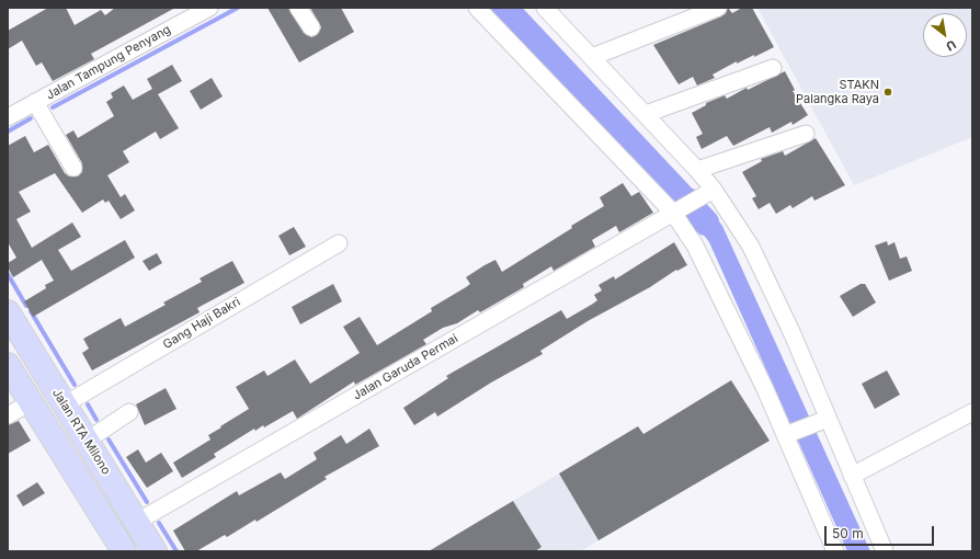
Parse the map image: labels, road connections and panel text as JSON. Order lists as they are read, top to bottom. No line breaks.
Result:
{"streets":{"highway":["Jalan RTA Milono"],"street":["Jalan Tampung Penyang","Gang Haji Bakri","Jalan Garuda Permai"]},"crossings":[["Gang Haji Bakri","Jalan RTA Milono"],["Jalan Garuda Permai","Jalan RTA Milono"]],"places":["STAKN Palangka Raya"],"scale_bar":"50 m","north":"bottom right"}
